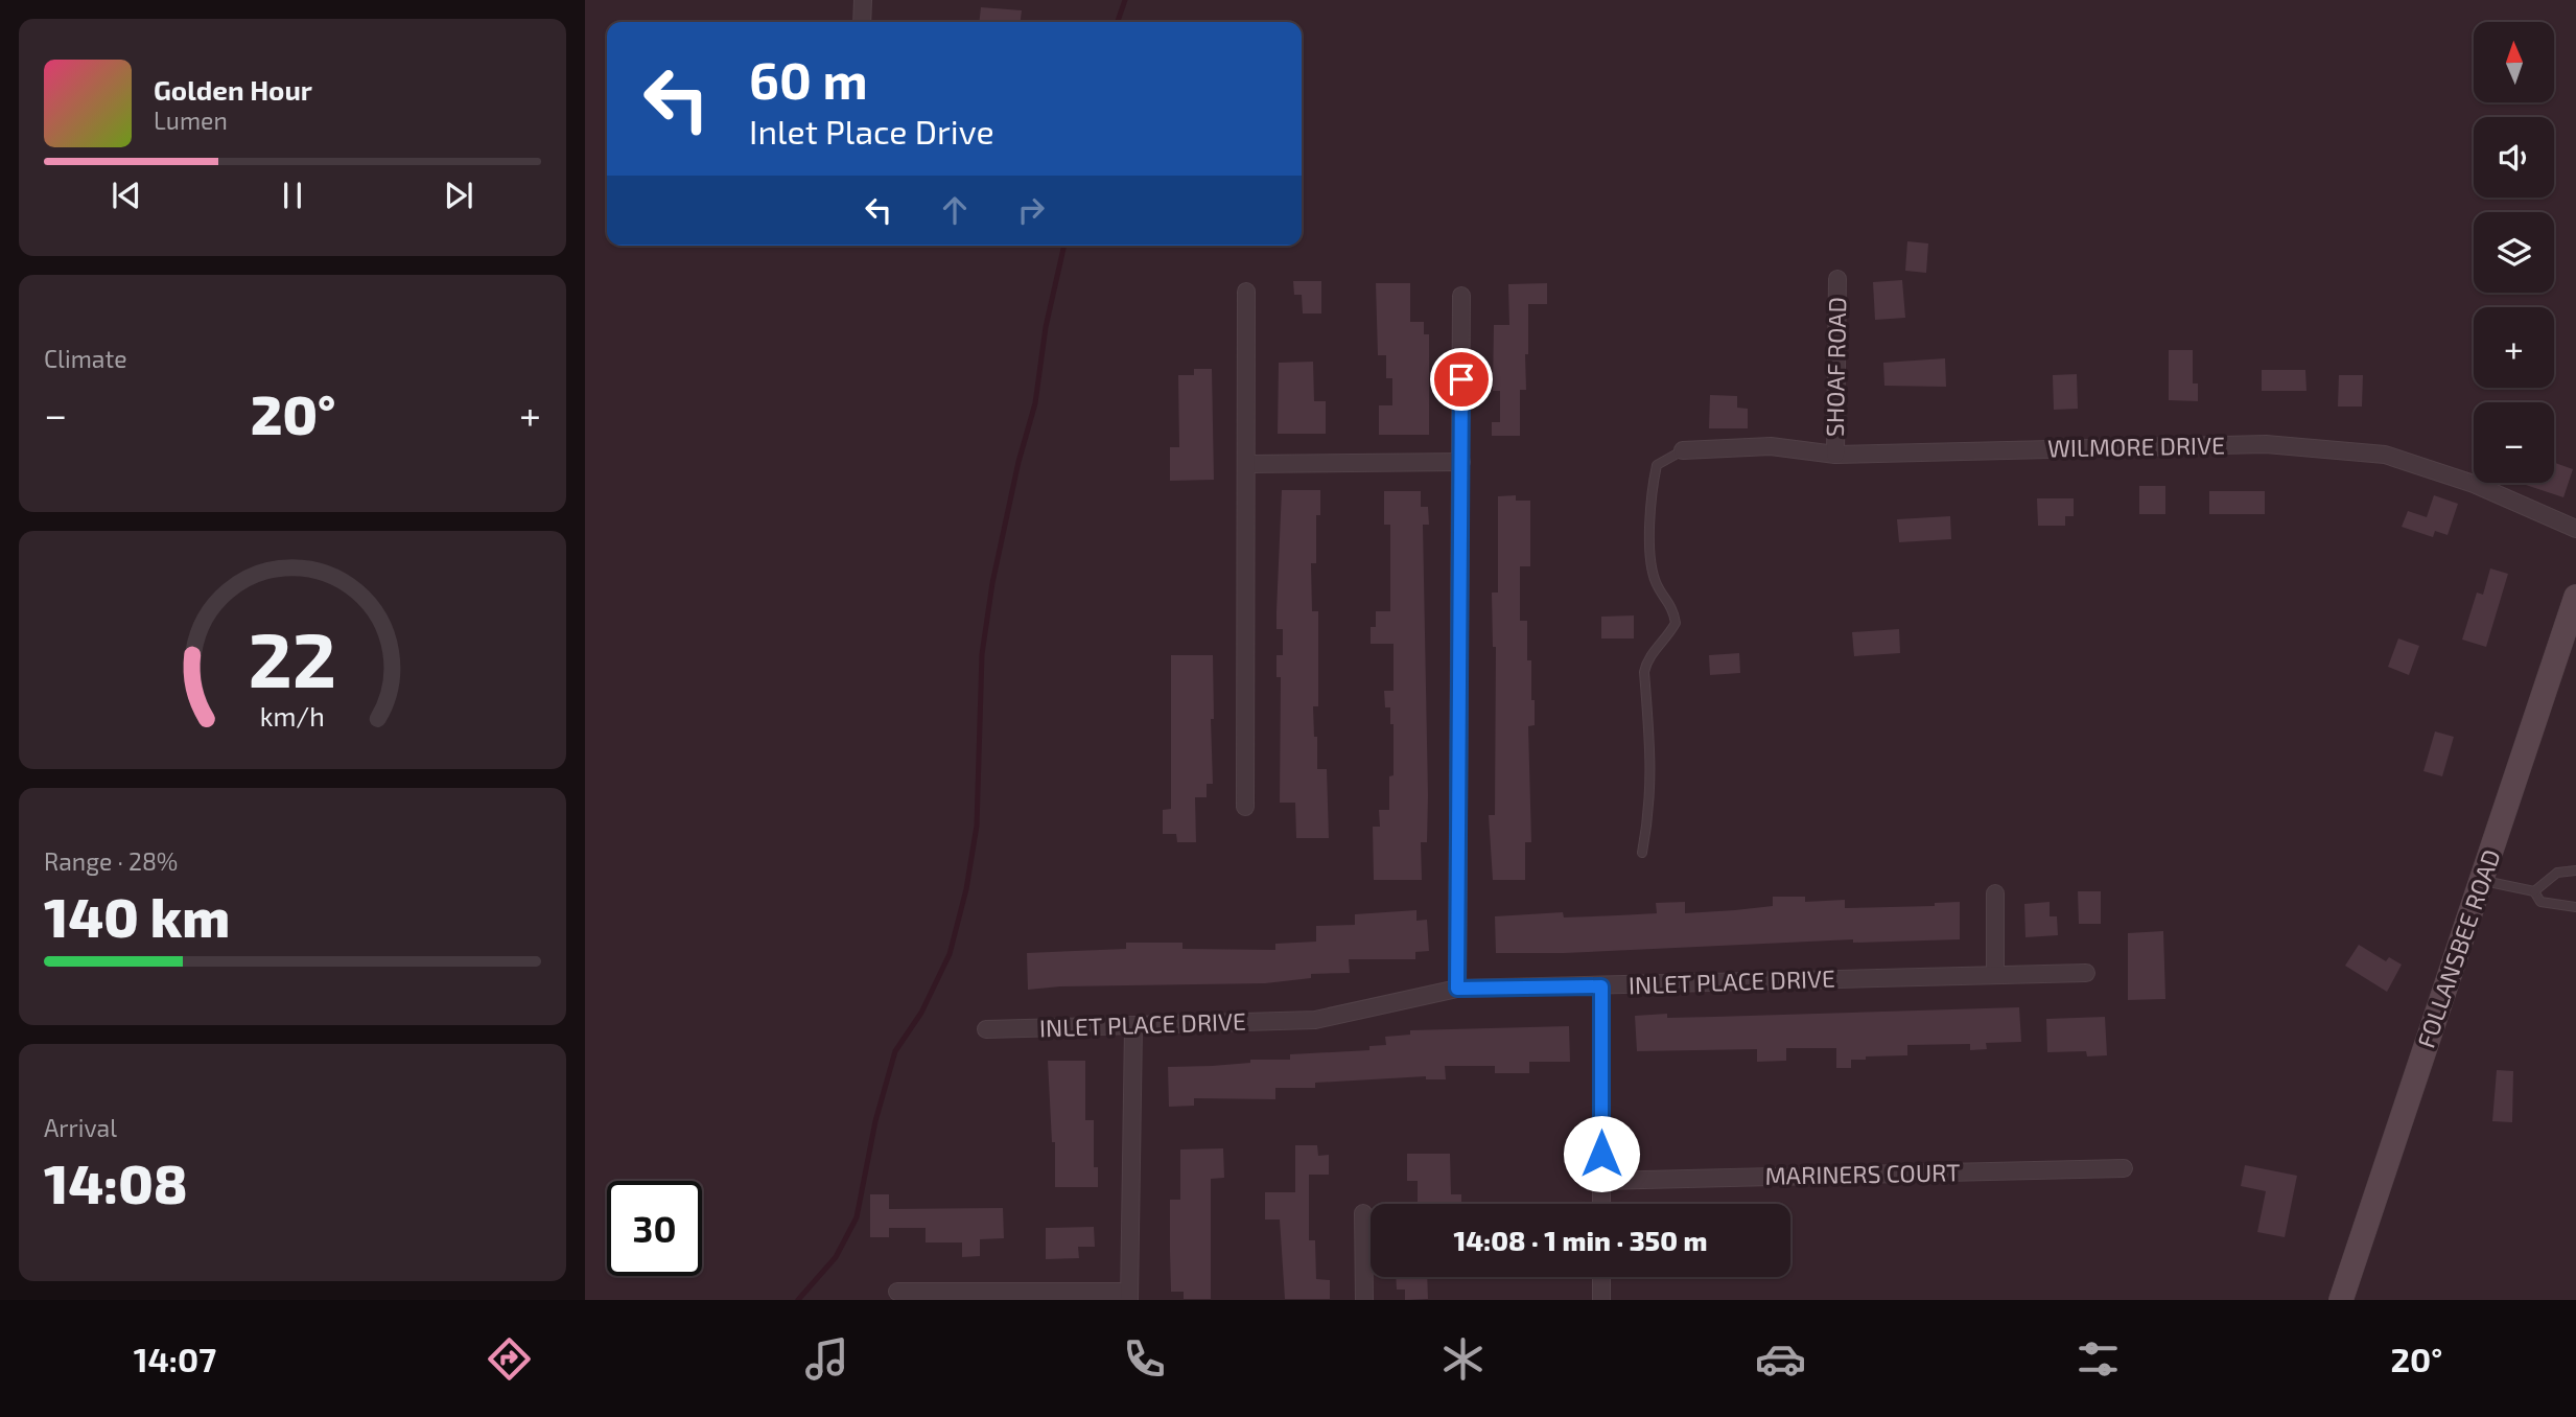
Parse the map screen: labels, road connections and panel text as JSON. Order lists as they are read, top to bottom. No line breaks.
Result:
{"streets":{"street":["SHOAF ROAD","WILMORE DRIVE","FOLLANSBEE ROAD","INLET PLACE DRIVE","MARINERS COURT"]},"crossings":[["SHOAF ROAD","WILMORE DRIVE"]],"north":"top","page":{"map_buttons":["+","−"],"turn":["60 m","Inlet Place Drive"],"song":["Golden Hour","Lumen"],"tile":["Climate",["Range · 28%","140 km"],["Arrival","14:08"]],"heat":["−","20°","+"],"limit":"30","trip":"14:08 · 1 min · 350 m","tabs":["14:07","20°"],"gauge":["22","km/h"]}}
